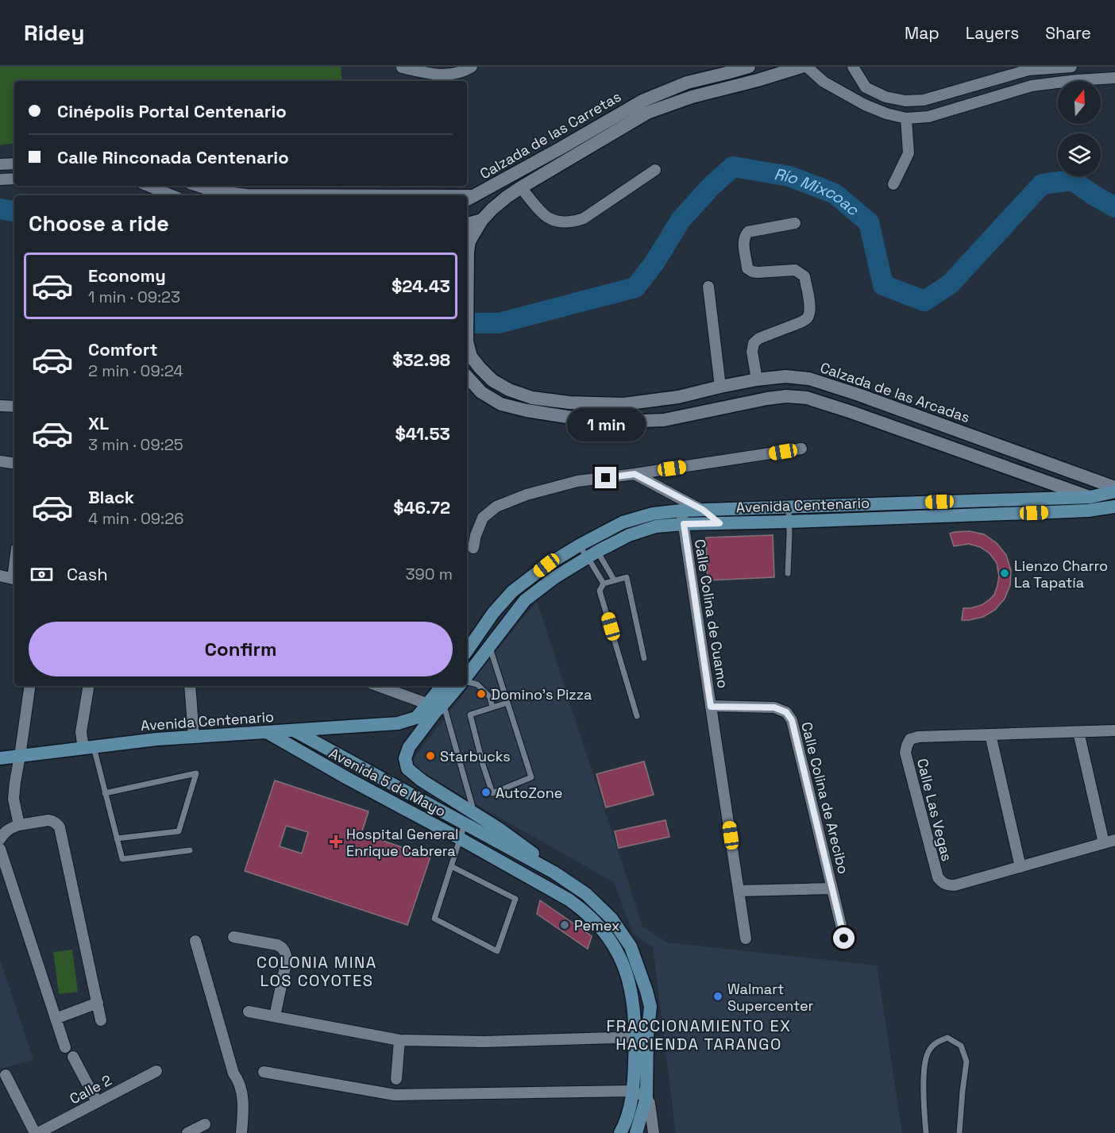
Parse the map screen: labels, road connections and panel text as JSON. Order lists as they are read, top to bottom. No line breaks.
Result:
{"streets":{"main road":["Avenida Centenario","Avenida 5 de Mayo"],"street":["Calzada de las Carretas","Calzada de las Arcadas","Calle Colina de Cuamo","Calle Colina de Arecibo","Calle Las Vegas","Calle 2"]},"crossings":[["Calzada de las Carretas","Calzada de las Arcadas"],["Avenida Centenario","Calle Colina de Cuamo"],["Avenida Centenario","Avenida 5 de Mayo"],["Calle Colina de Cuamo","Calle Colina de Arecibo"]],"districts":["COLONIA MINA LOS COYOTES","FRACCIONAMIENTO EX HACIENDA TARANGO"],"water":["Río Mixcoac"],"places":{"other":["Lienzo Charro La Tapatía","Domino's Pizza","Starbucks","AutoZone","Pemex","Walmart Supercenter"],"health":["Hospital General Enrique Cabrera"]},"north":"top","page":{"header":"Ridey","nav":["Map","Layers","Share"],"banner":["Cinépolis Portal Centenario","Calle Rinconada Centenario"],"heading":"Choose a ride","list":[{"name":"Economy","note":"1 min · 09:23","value":"$24.43"},{"name":"Comfort","note":"2 min · 09:24","value":"$32.98"},{"name":"XL","note":"3 min · 09:25","value":"$41.53"},{"name":"Black","note":"4 min · 09:26","value":"$46.72"}],"bubble":"1 min","pay":["Cash","390 m"],"buttons":"Confirm"}}
